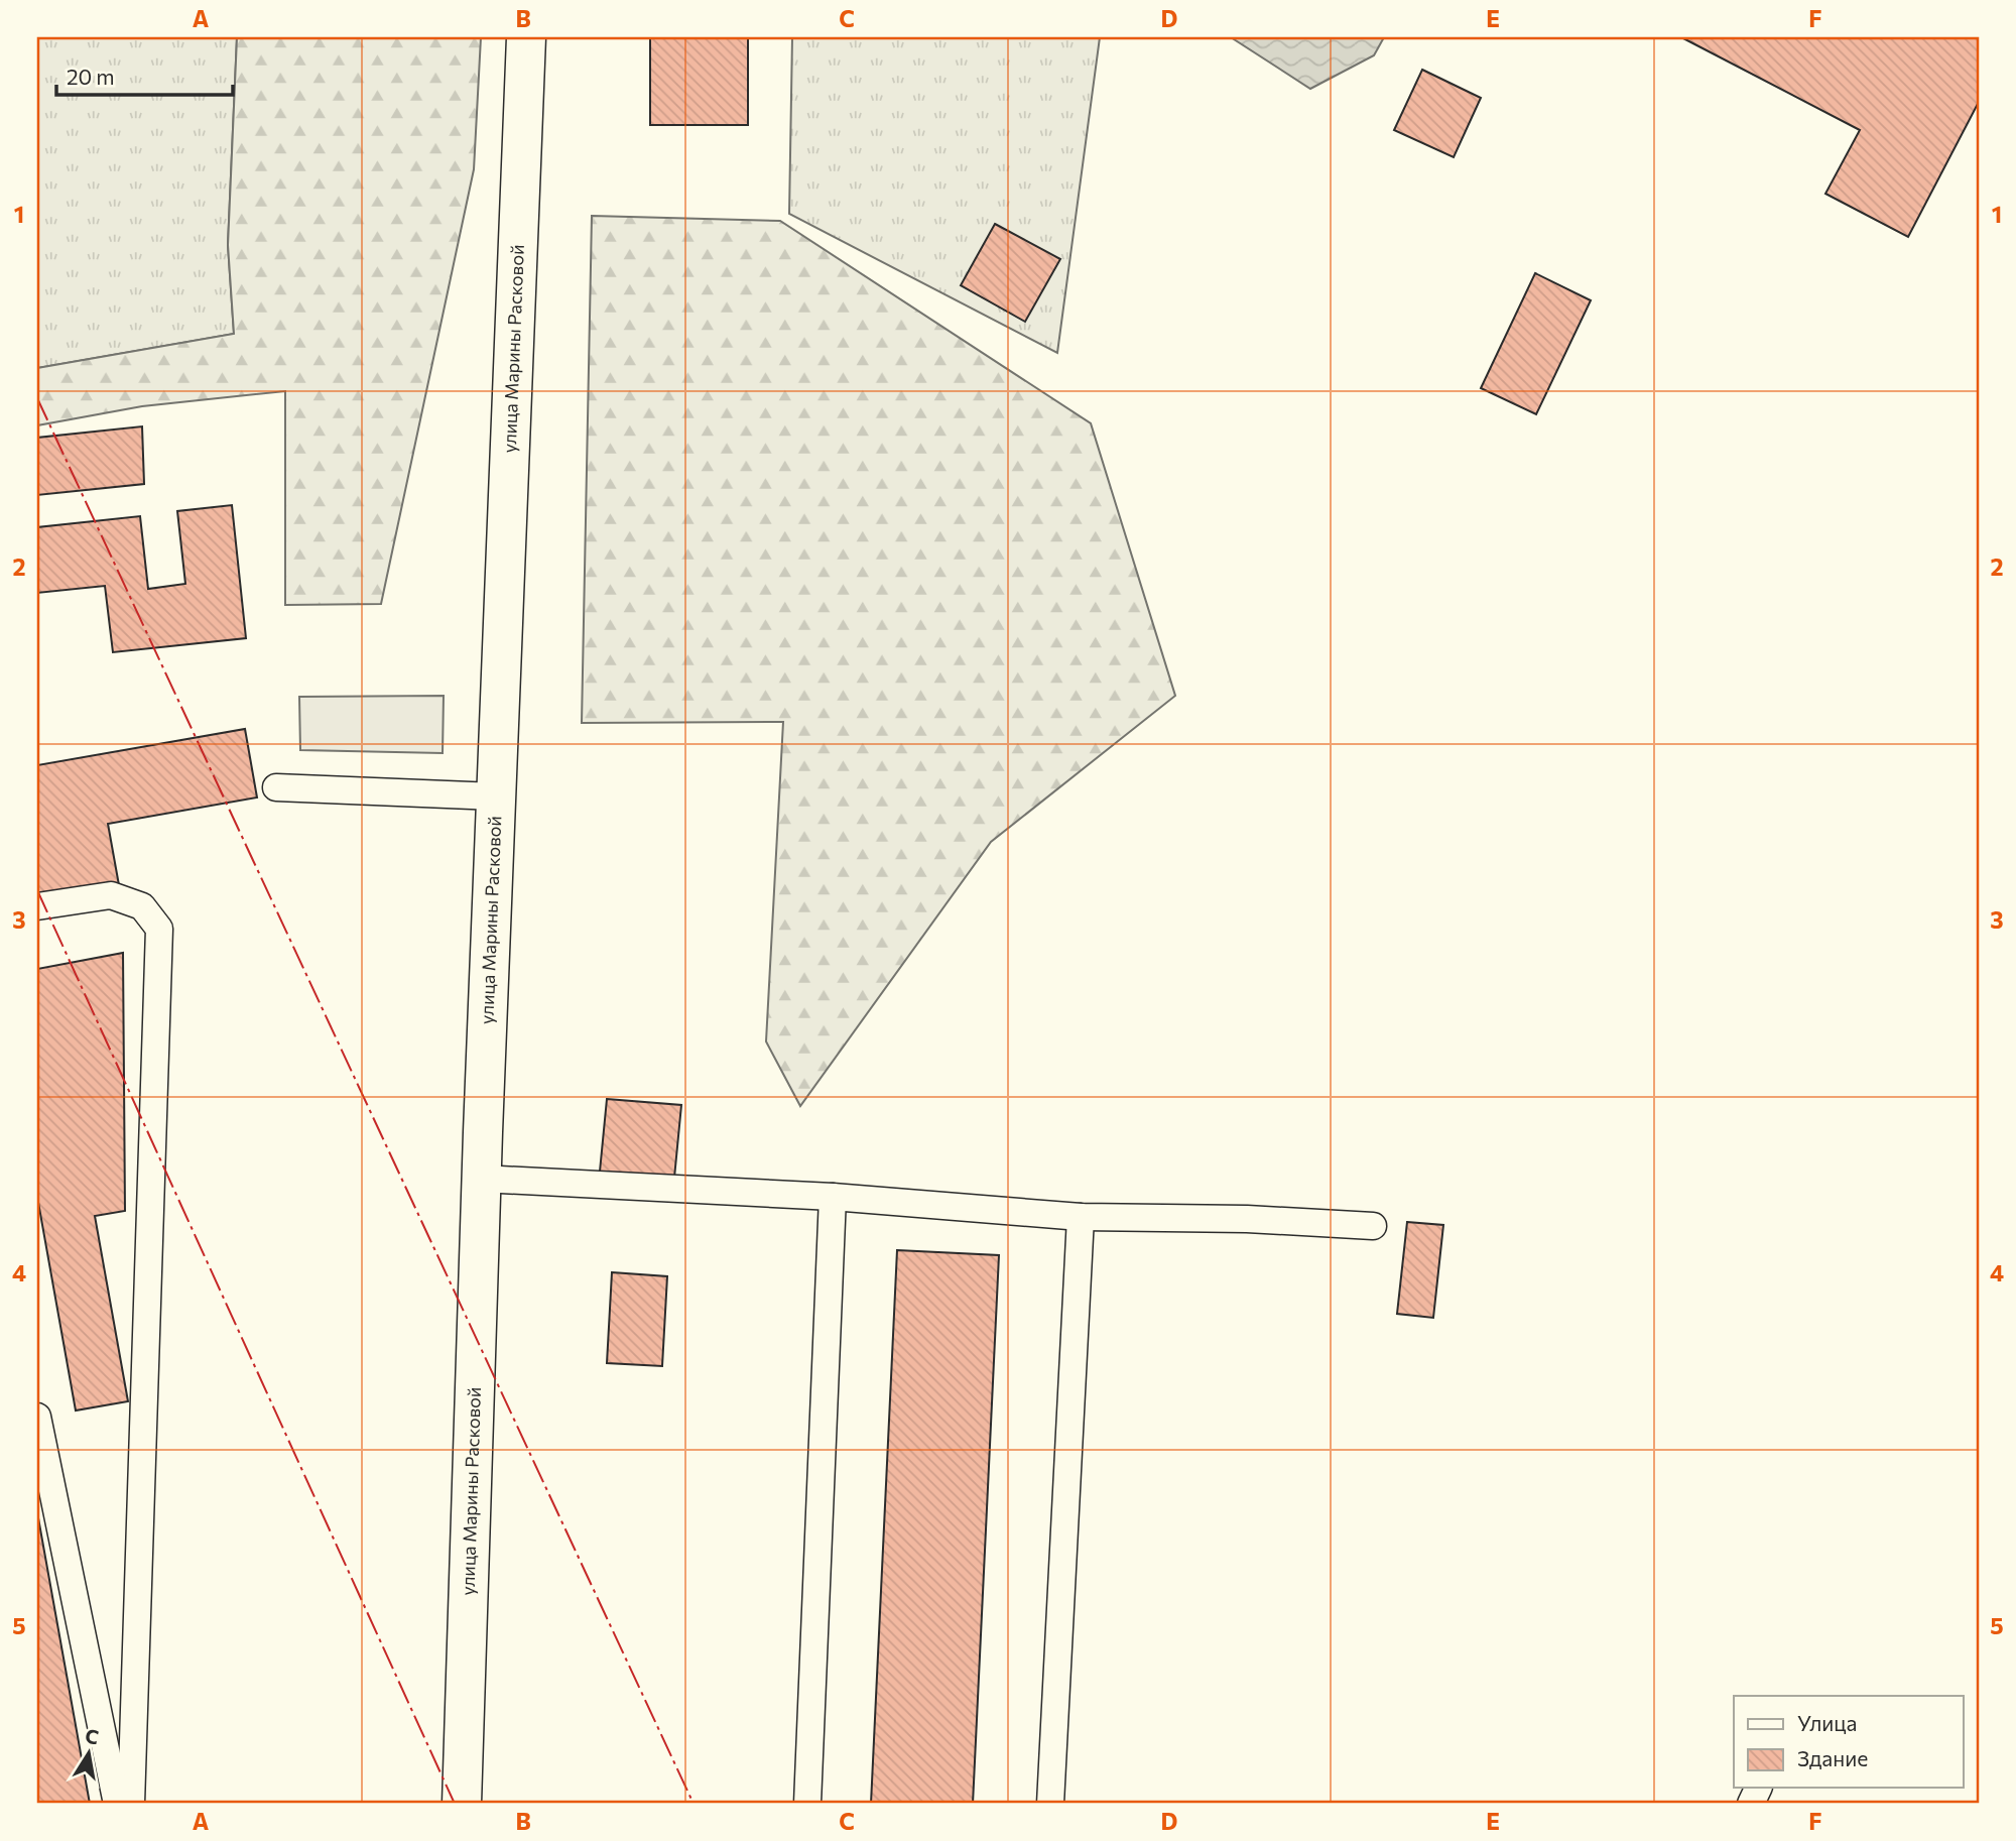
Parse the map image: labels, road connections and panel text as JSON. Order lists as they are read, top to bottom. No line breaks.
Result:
{"streets":{"main road":["улица Марины Расковой"]},"legend":["Улица","Здание"],"scale_bar":"20 m","north":"top","grid":{"columns":["A","B","C","D","E","F"],"rows":["1","2","3","4","5"]}}
